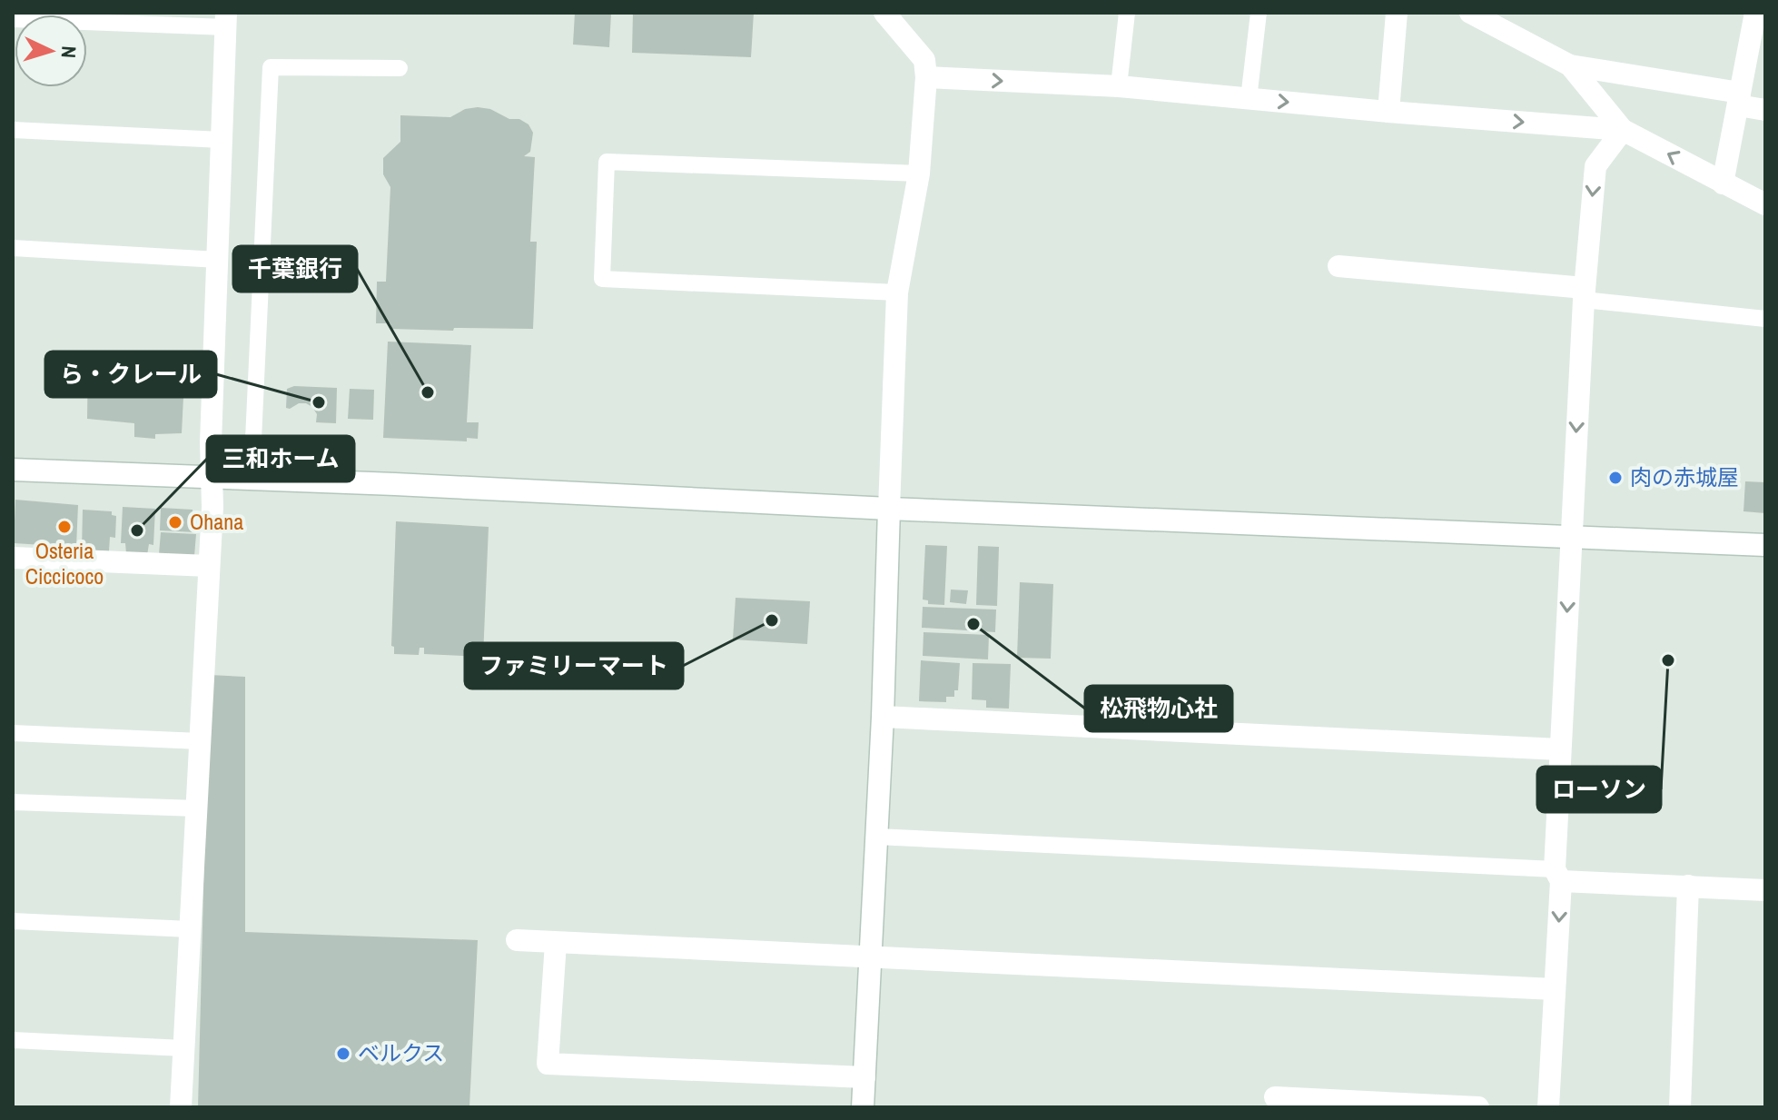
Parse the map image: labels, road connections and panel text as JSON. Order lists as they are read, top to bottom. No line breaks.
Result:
{"places":["千葉銀行","ら・クレール","肉の赤城屋","Ohana","Osteria Ciccicoco","三和ホーム","ファミリーマート","松飛物心社","ローソン","ベルクス"],"north":"right"}
